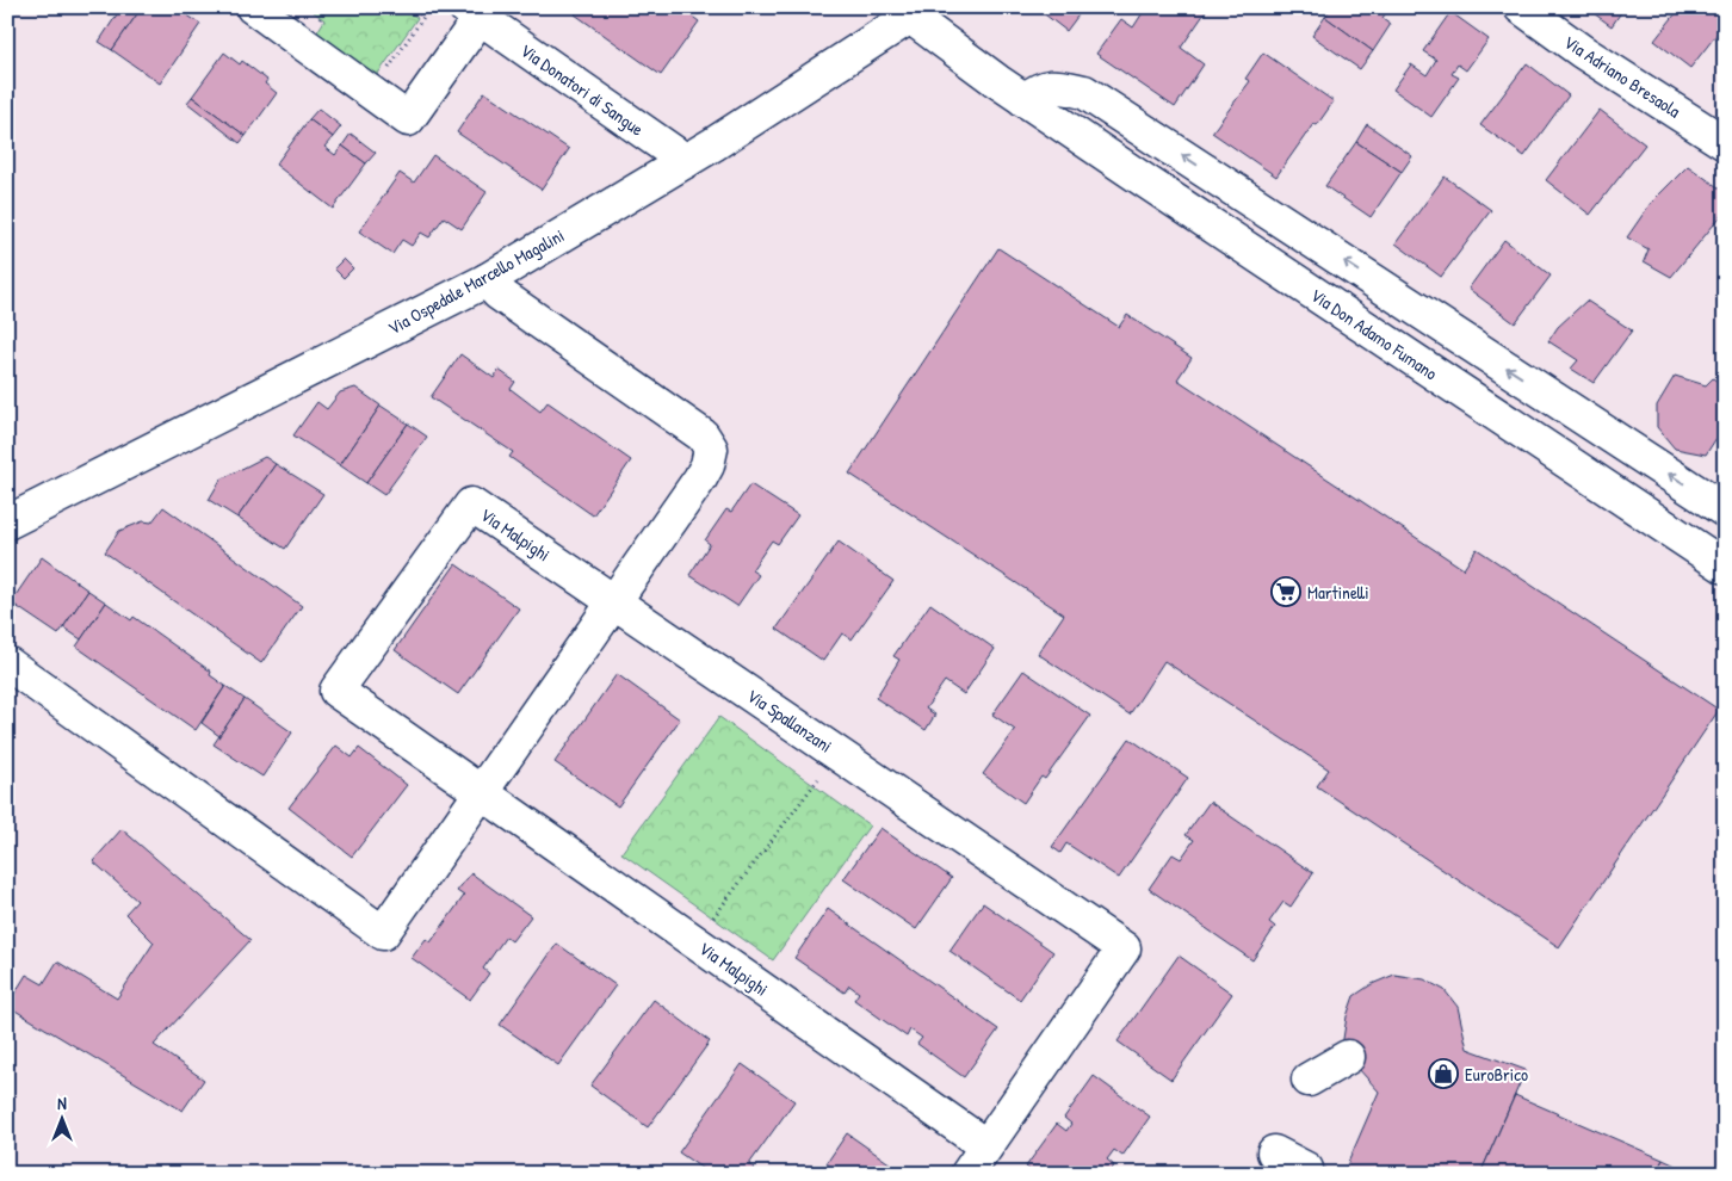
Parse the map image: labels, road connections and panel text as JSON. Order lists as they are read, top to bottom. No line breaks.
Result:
{"streets":{"street":["Via Adriano Bresaola","Via Donatori di Sangue","Via Ospedale Marcello Magalini","Via Don Adamo Fumano","Via Malpighi","Via Spallanzani"]},"crossings":[["Via Donatori di Sangue","Via Ospedale Marcello Magalini"],["Via Ospedale Marcello Magalini","Via Don Adamo Fumano"],["Via Malpighi","Via Spallanzani"]],"places":{"supermarket":["Martinelli"],"shop":["EuroBrico"]},"north":"top"}
